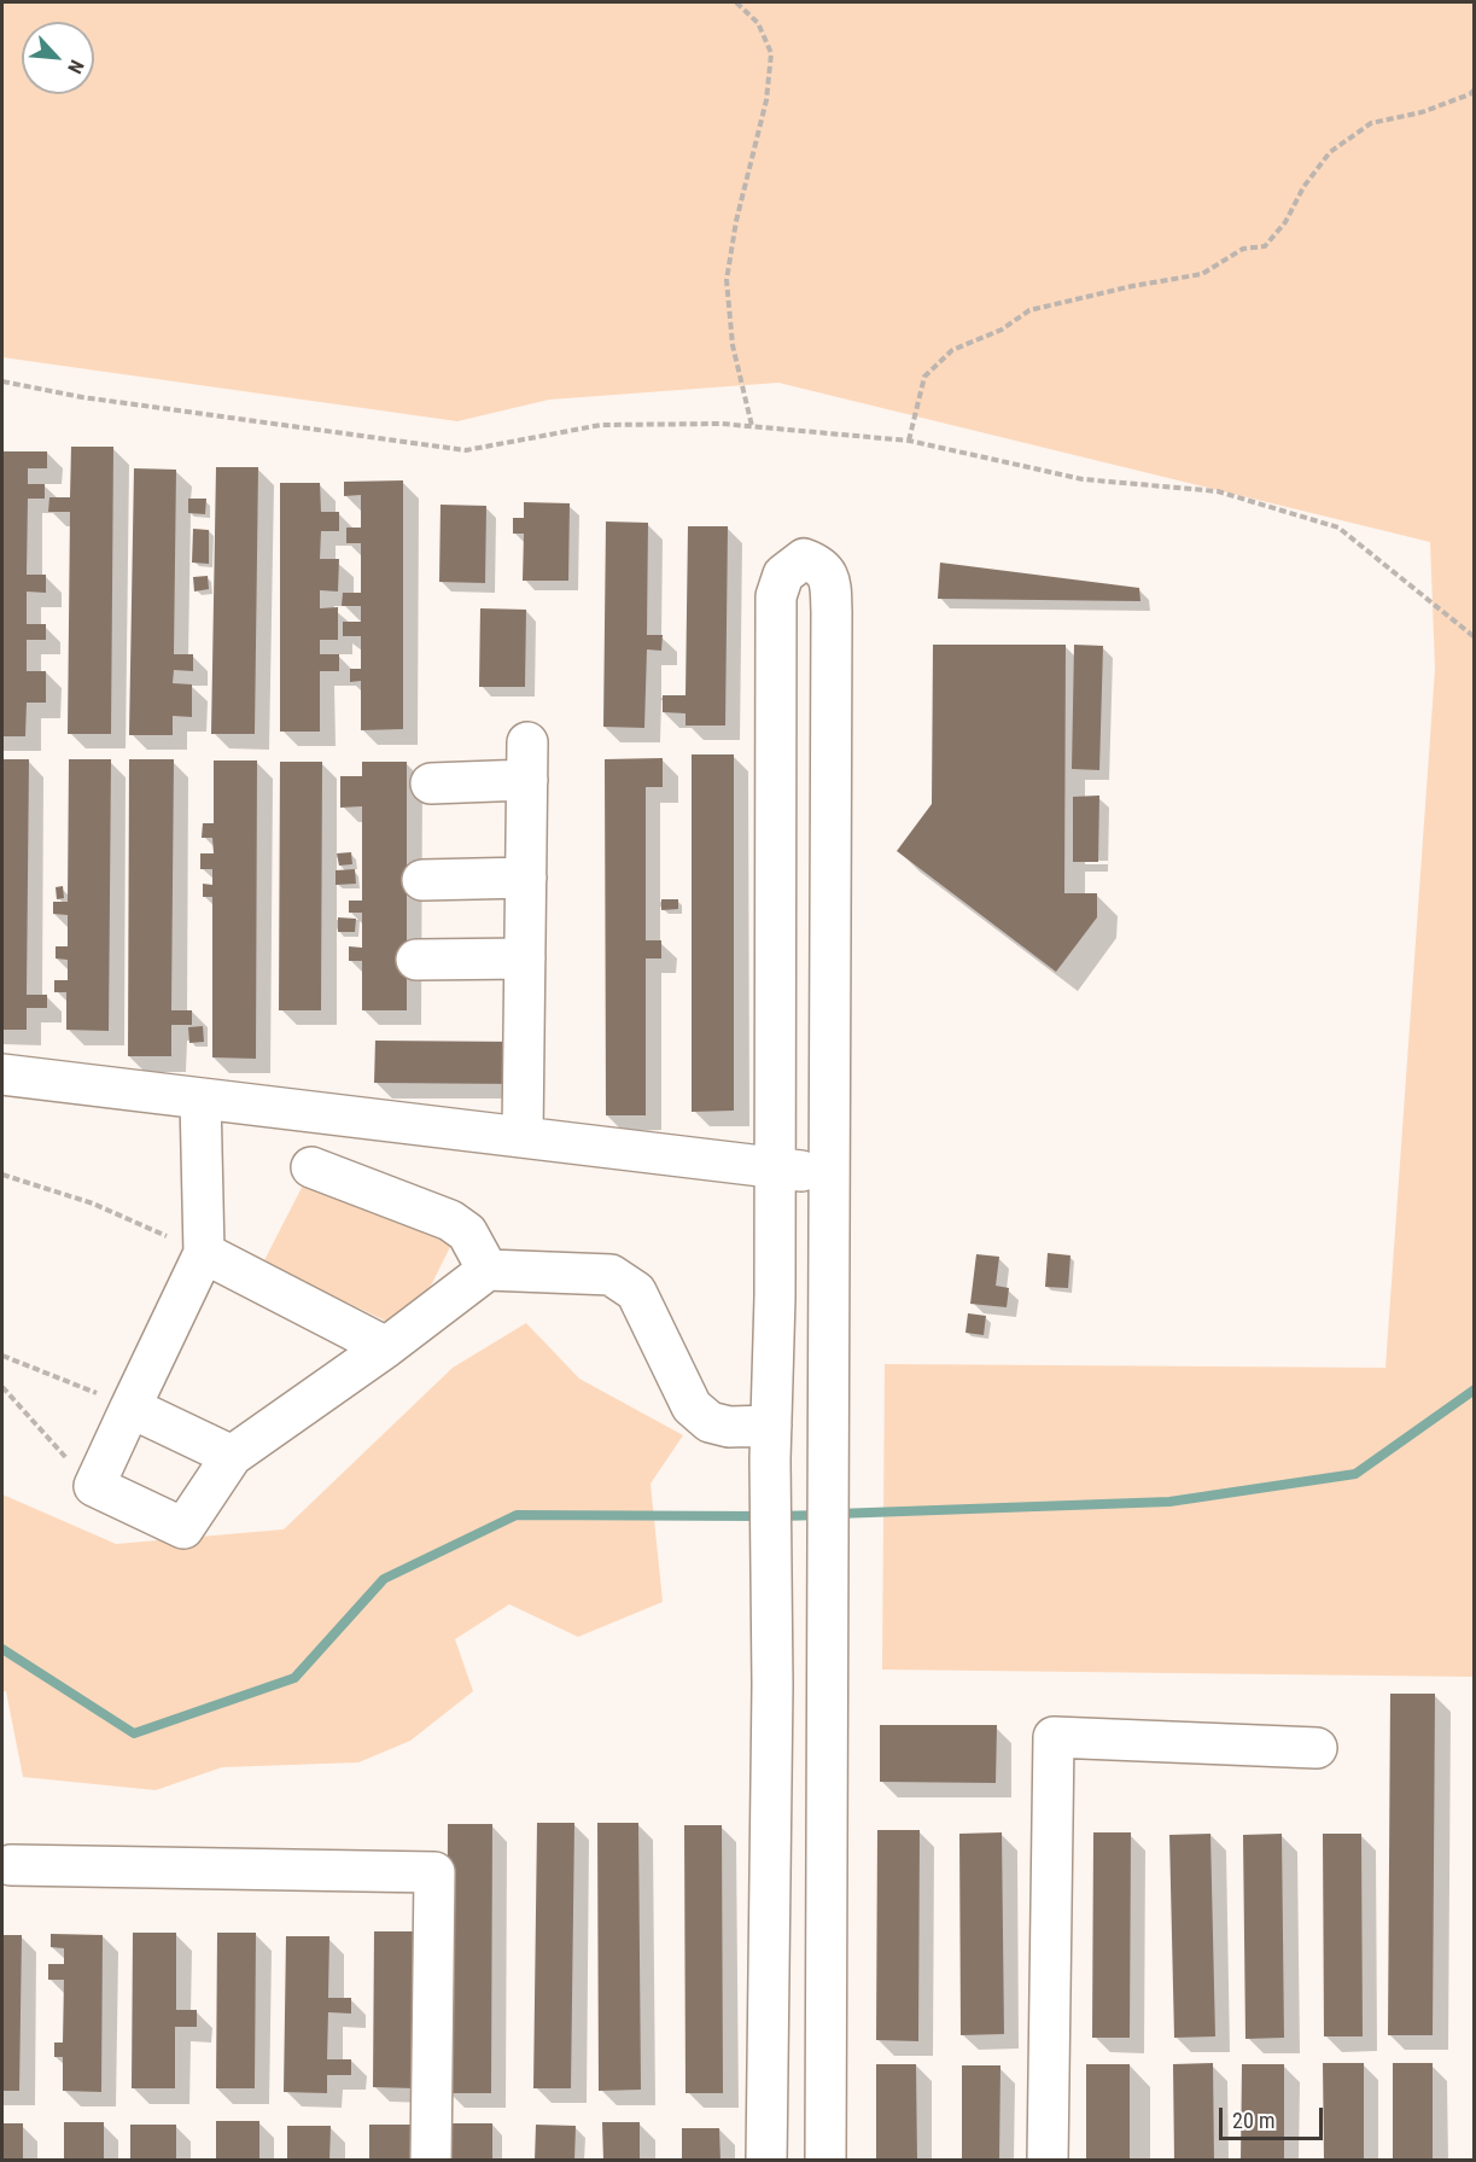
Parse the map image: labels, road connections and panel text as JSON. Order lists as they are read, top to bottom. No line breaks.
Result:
{"scale_bar":"20 m","north":"bottom right"}
